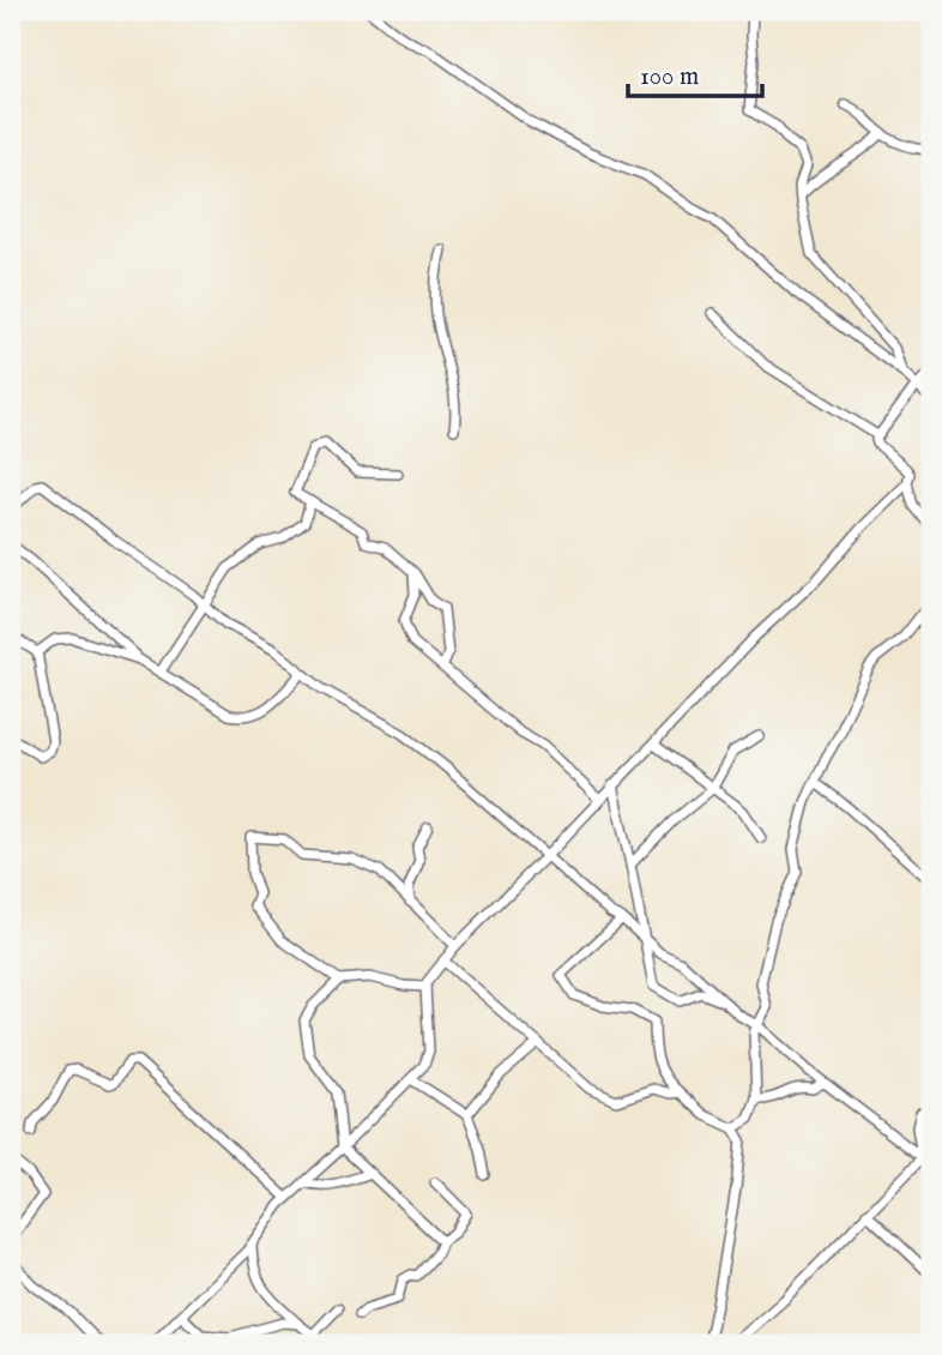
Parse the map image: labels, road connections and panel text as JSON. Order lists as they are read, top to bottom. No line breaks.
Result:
{"scale_bar":"100 m"}
